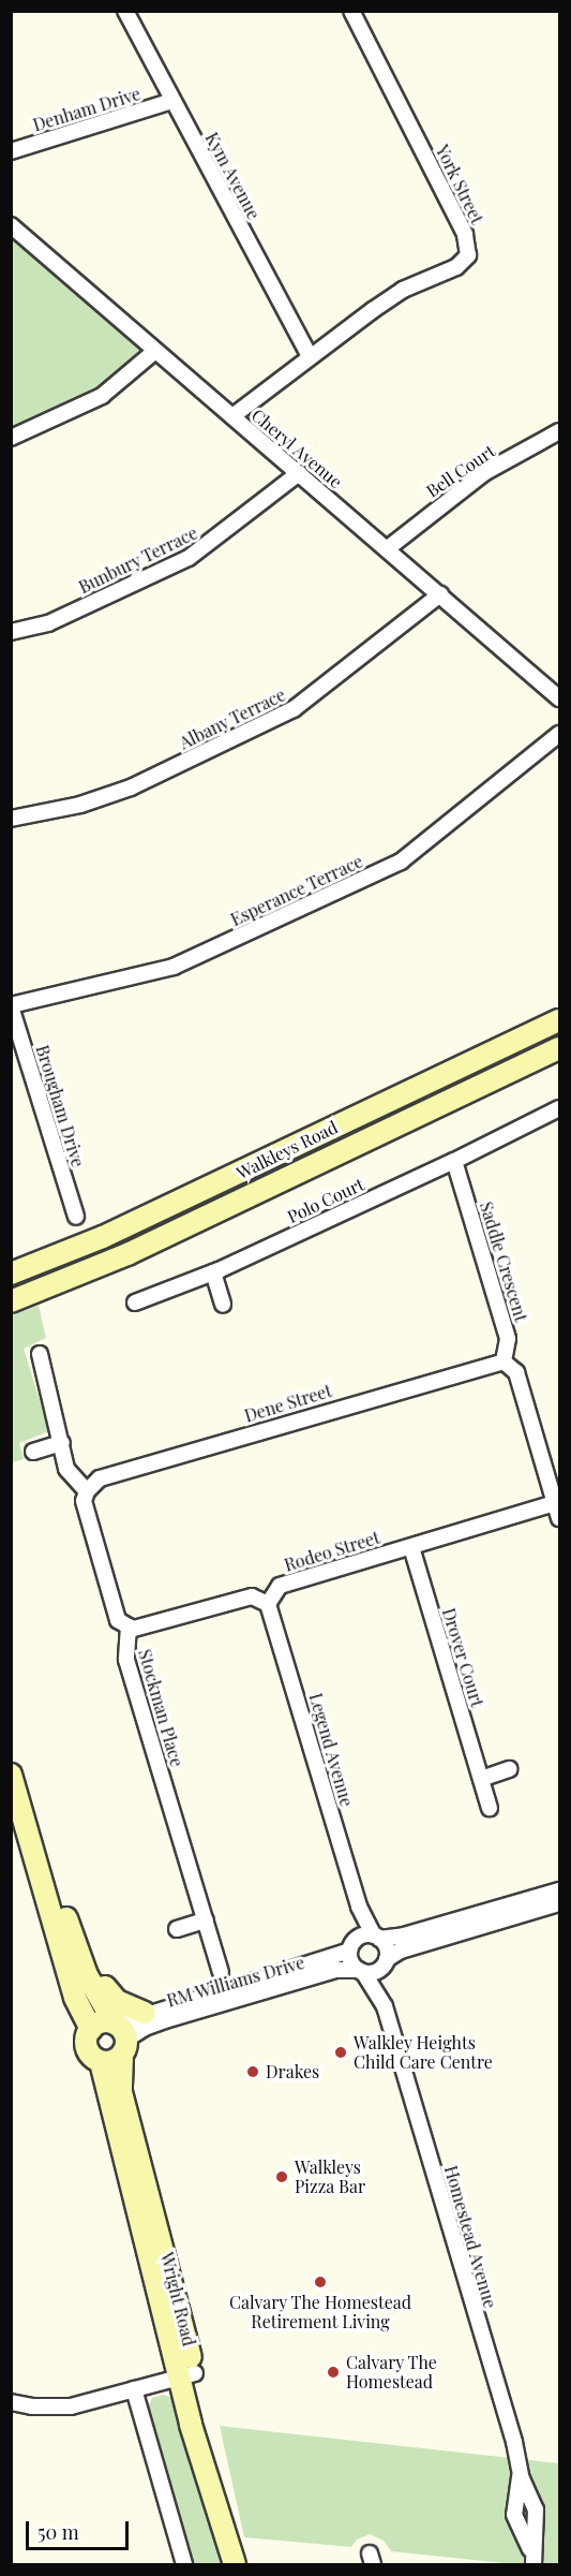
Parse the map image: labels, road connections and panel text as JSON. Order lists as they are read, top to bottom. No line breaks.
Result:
{"streets":{"main road":["Walkleys Road","Wright Road"],"street":["Denham Drive","Kym Avenue","York Street","Cheryl Avenue","Bell Court","Bunbury Terrace","Albany Terrace","Esperance Terrace","Brougham Drive","Polo Court","Saddle Crescent","Dene Street","Rodeo Street","Drover Court","Stockman Place","Legend Avenue","RM Williams Drive","Homestead Avenue"]},"crossings":[["Denham Drive","Kym Avenue"],["Kym Avenue","York Street"],["York Street","Cheryl Avenue"],["Cheryl Avenue","Bell Court"],["Cheryl Avenue","Bunbury Terrace"],["Cheryl Avenue","Albany Terrace"],["Esperance Terrace","Brougham Drive"],["Polo Court","Saddle Crescent"],["Saddle Crescent","Dene Street"],["Rodeo Street","Drover Court"],["Rodeo Street","Legend Avenue"],["Legend Avenue","RM Williams Drive"],["Legend Avenue","Homestead Avenue"],["RM Williams Drive","Homestead Avenue"],["RM Williams Drive","Wright Road"]],"places":["Walkley Heights Child Care Centre","Drakes","Walkleys Pizza Bar","Calvary The Homestead Retirement Living","Calvary The Homestead"],"scale_bar":"50 m"}
